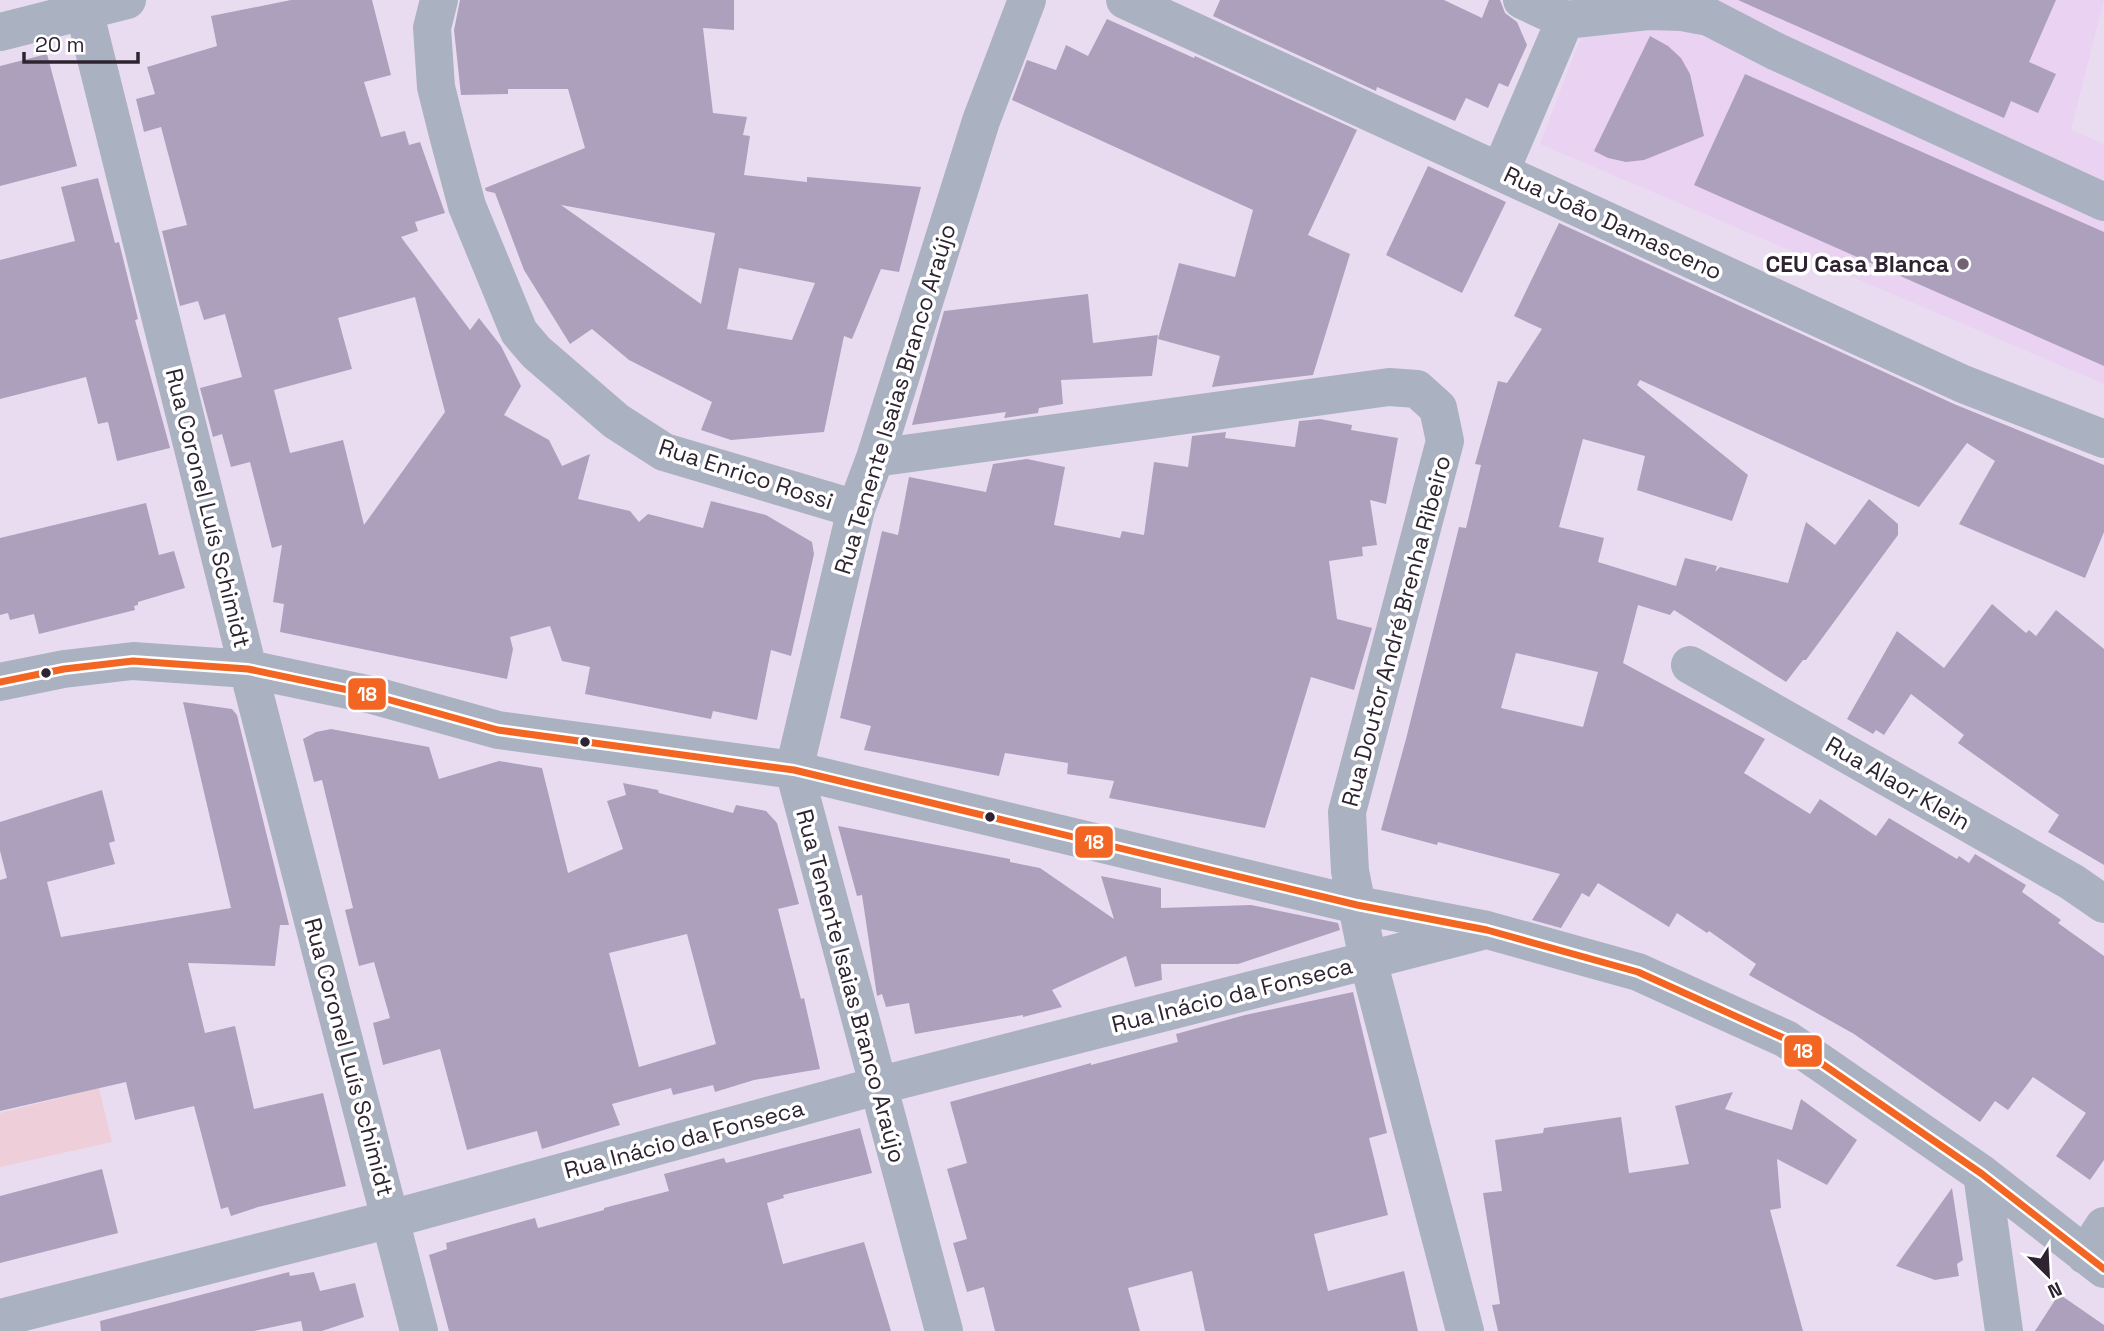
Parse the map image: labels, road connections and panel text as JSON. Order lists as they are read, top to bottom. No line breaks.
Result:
{"streets":{"street":["Rua João Damasceno","Rua Tenente Isaias Branco Araújo","Rua Enrico Rossi","Rua Coronel Luís Schimidt","Rua Doutor André Brenha Ribeiro","Rua Alaor Klein","Rua Inácio da Fonseca"]},"crossings":[["Rua Tenente Isaias Branco Araújo","Rua Enrico Rossi"],["Rua Tenente Isaias Branco Araújo","Rua Doutor André Brenha Ribeiro"],["Rua Tenente Isaias Branco Araújo","Rua Inácio da Fonseca"],["Rua Coronel Luís Schimidt","Rua Inácio da Fonseca"],["Rua Doutor André Brenha Ribeiro","Rua Inácio da Fonseca"]],"places":["CEU Casa Blanca"],"lines":["transit line 18"],"scale_bar":"20 m","north":"bottom right"}
